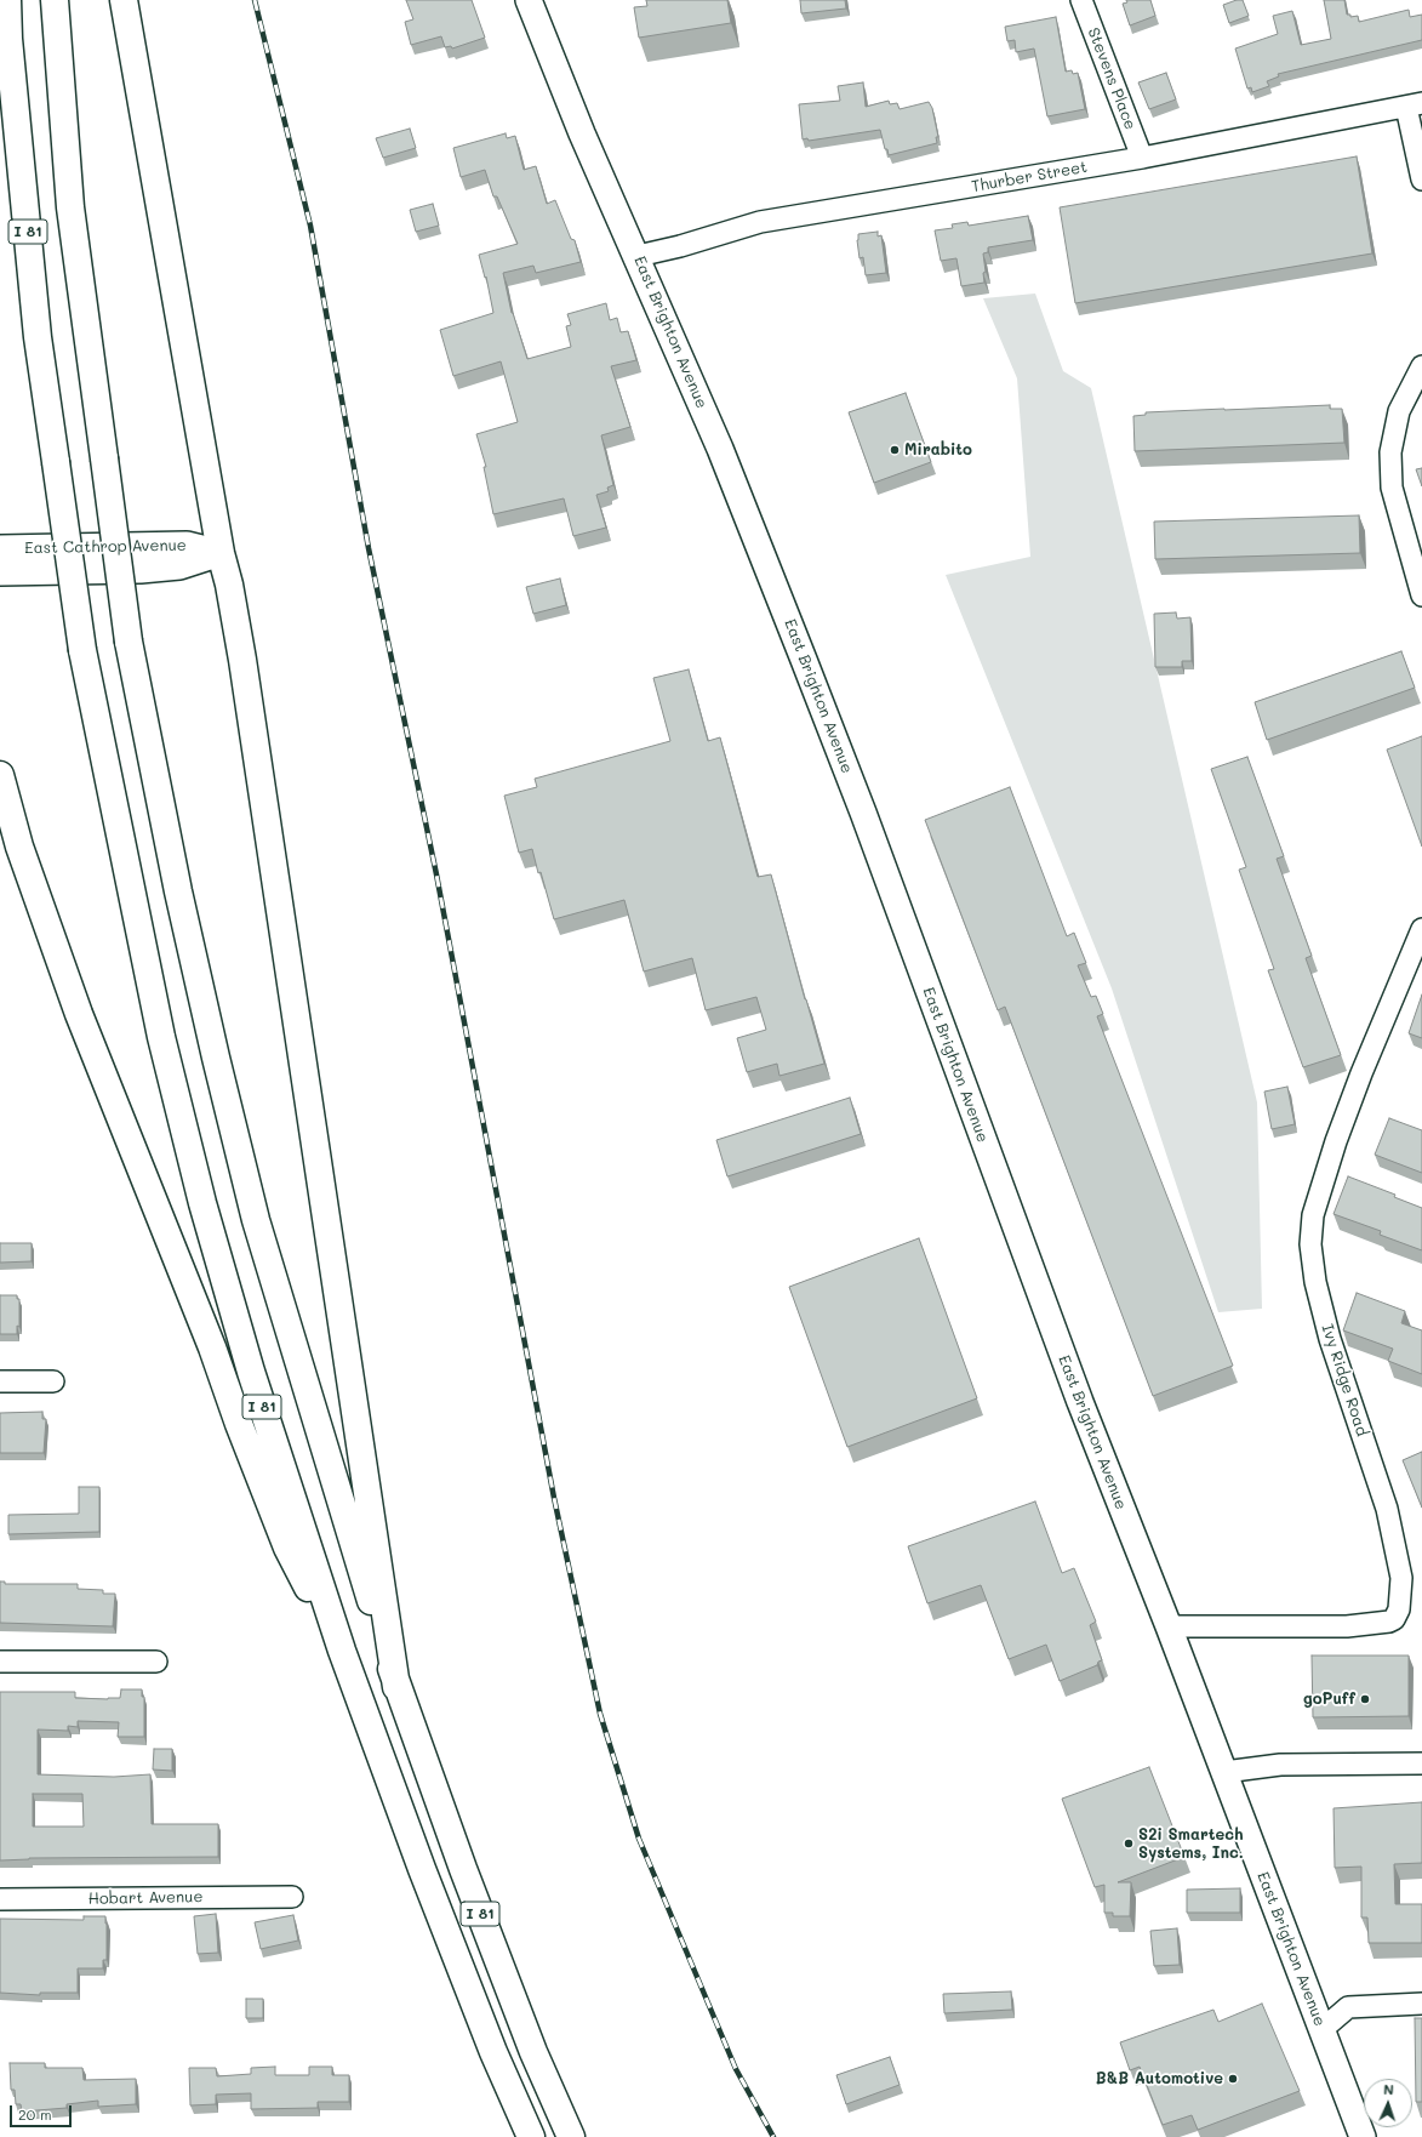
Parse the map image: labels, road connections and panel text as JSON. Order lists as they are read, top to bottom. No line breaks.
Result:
{"streets":{"highway":["I 81"],"main road":["East Brighton Avenue","East Cathrop Avenue"],"street":["Stevens Place","Thurber Street","Ivy Ridge Road","Hobart Avenue"]},"crossings":[["Stevens Place","Thurber Street"],["Thurber Street","East Brighton Avenue"],["East Brighton Avenue","Ivy Ridge Road"]],"places":["Mirabito","goPuff","S2i Smartech Systems, Inc.","B&B Automotive"],"scale_bar":"20 m","north":"top"}
